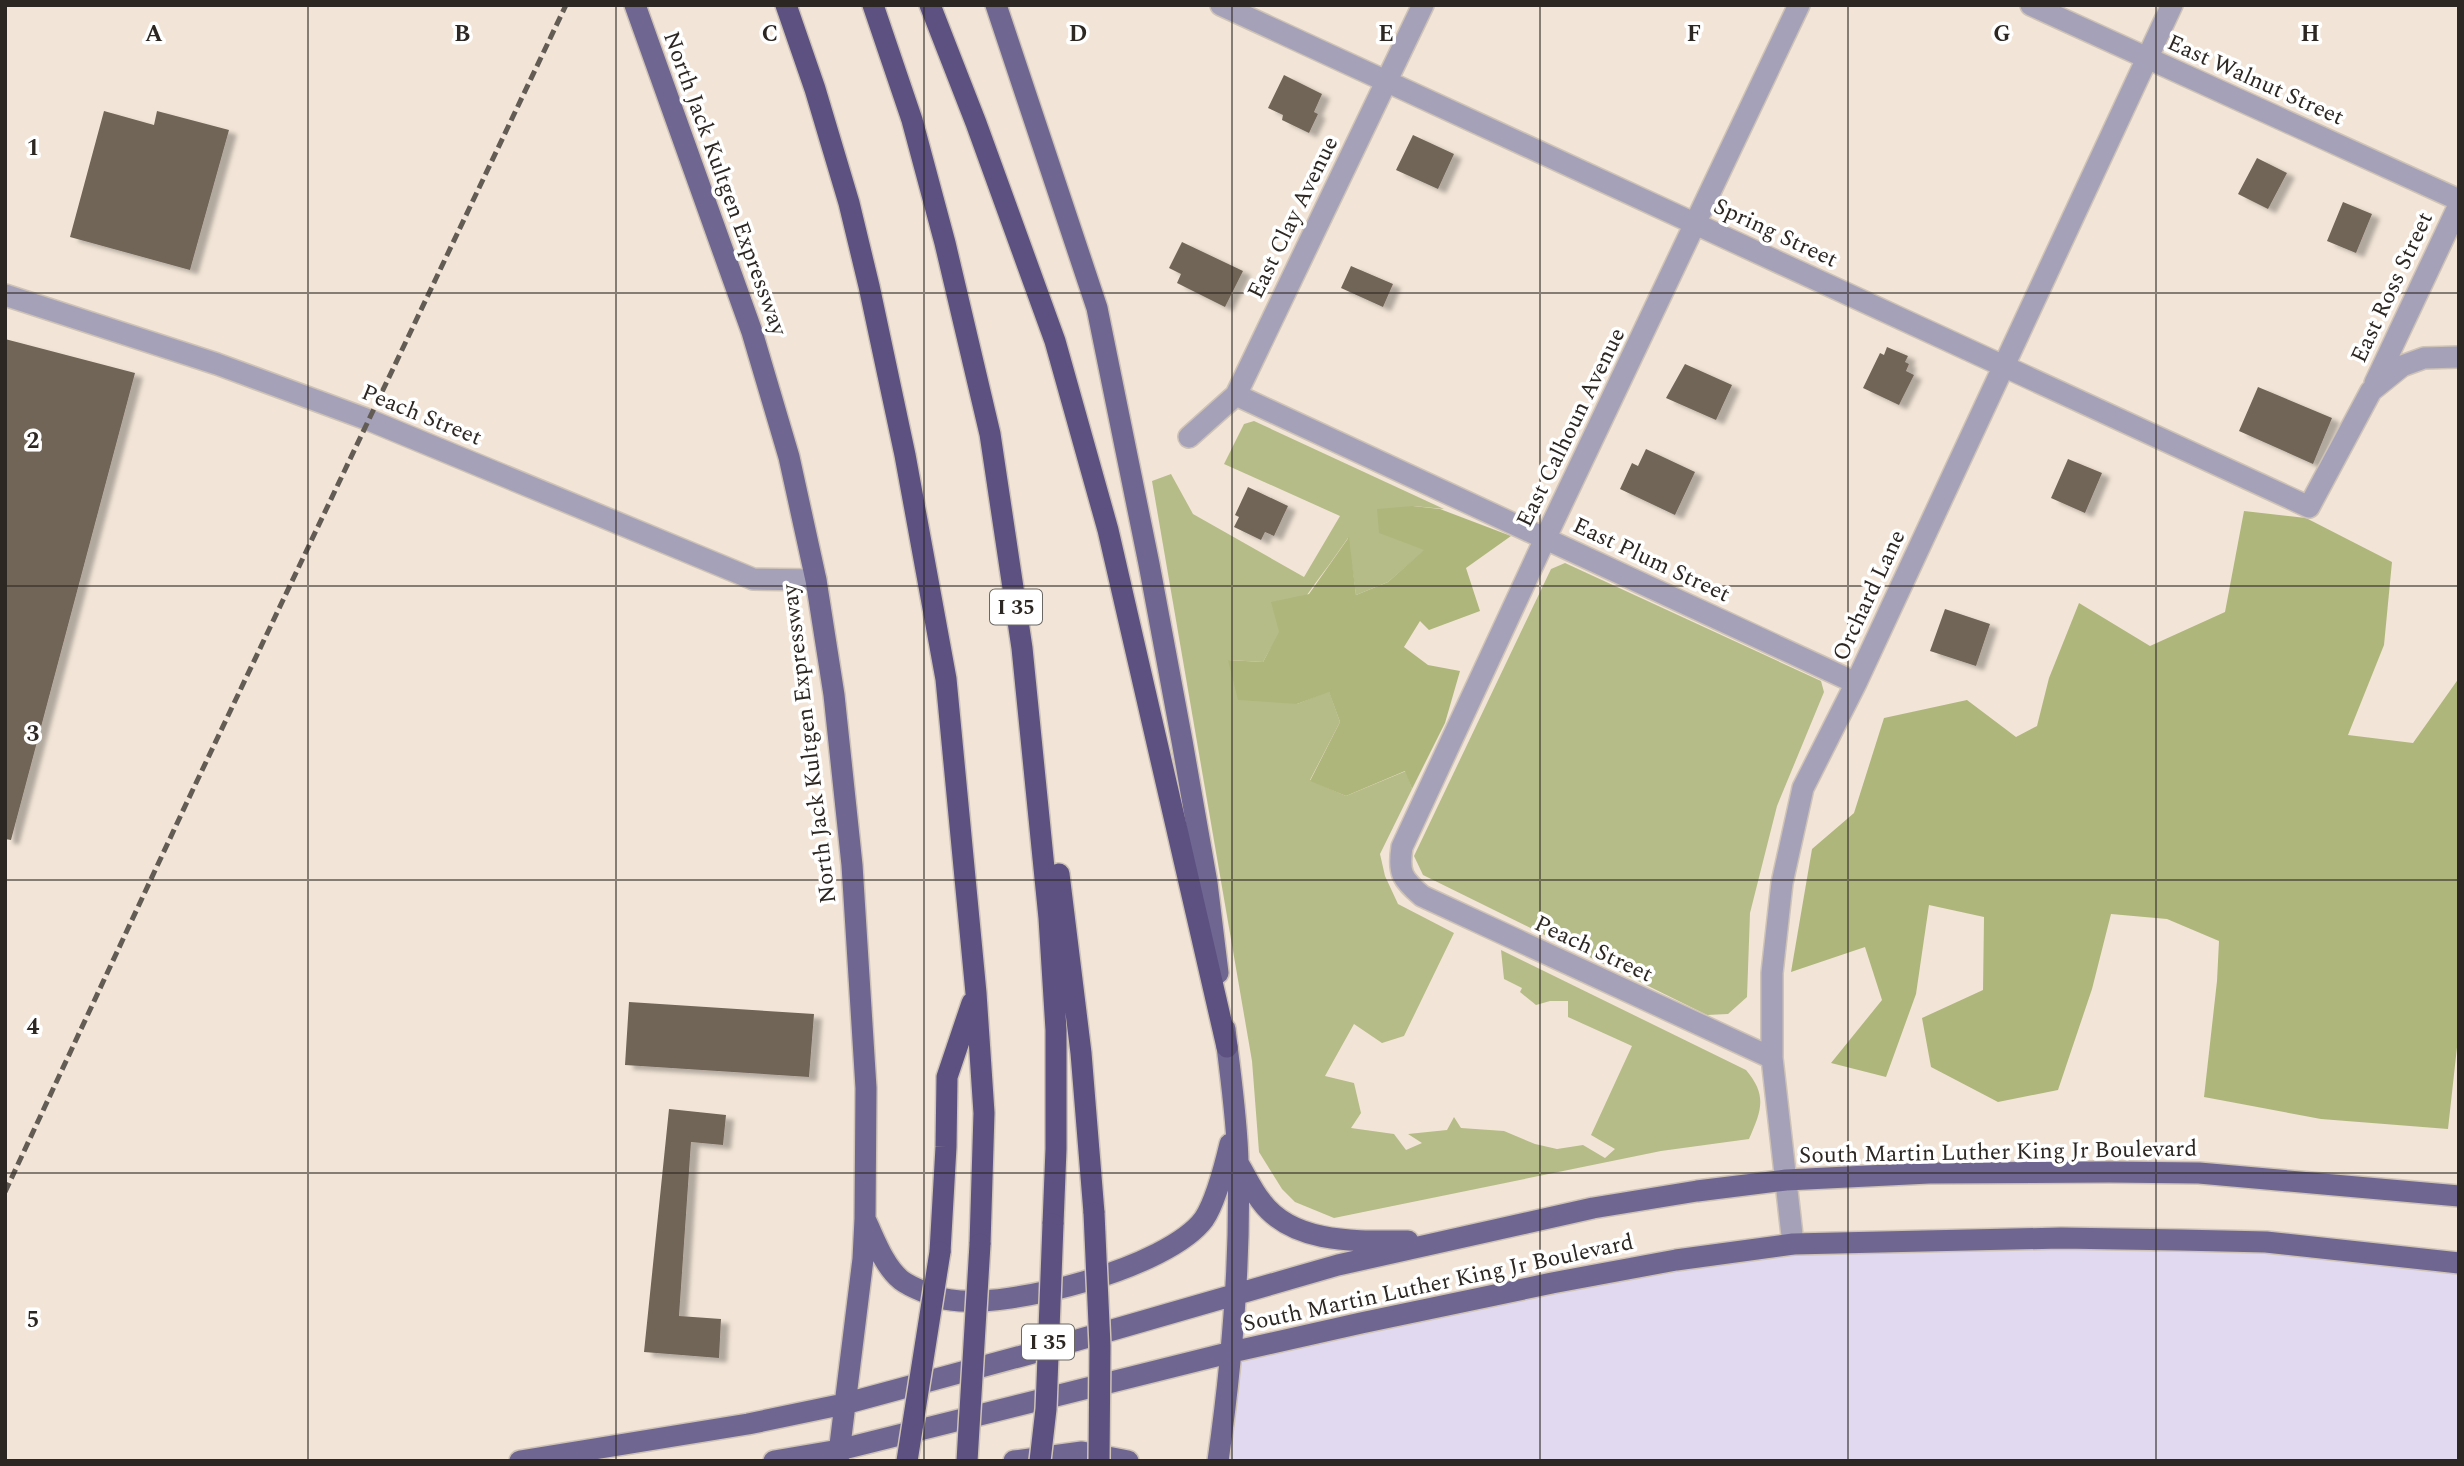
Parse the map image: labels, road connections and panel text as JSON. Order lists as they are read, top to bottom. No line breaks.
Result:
{"streets":{"highway":["I 35"],"main road":["North Jack Kultgen Expressway","South Martin Luther King Jr Boulevard"],"street":["East Walnut Street","East Clay Avenue","Spring Street","East Ross Street","Peach Street","East Calhoun Avenue","East Plum Street","Orchard Lane"]},"crossings":[["East Walnut Street","East Ross Street"],["East Walnut Street","Orchard Lane"],["North Jack Kultgen Expressway","Peach Street"],["North Jack Kultgen Expressway","South Martin Luther King Jr Boulevard"],["East Clay Avenue","Spring Street"],["East Clay Avenue","East Plum Street"],["Spring Street","East Ross Street"],["Spring Street","East Calhoun Avenue"],["Spring Street","Orchard Lane"],["Peach Street","East Calhoun Avenue"],["Peach Street","Orchard Lane"],["East Calhoun Avenue","East Plum Street"],["East Plum Street","Orchard Lane"],["Orchard Lane","South Martin Luther King Jr Boulevard"]],"grid":{"columns":["A","B","C","D","E","F","G","H"],"rows":["1","2","3","4","5"]}}
